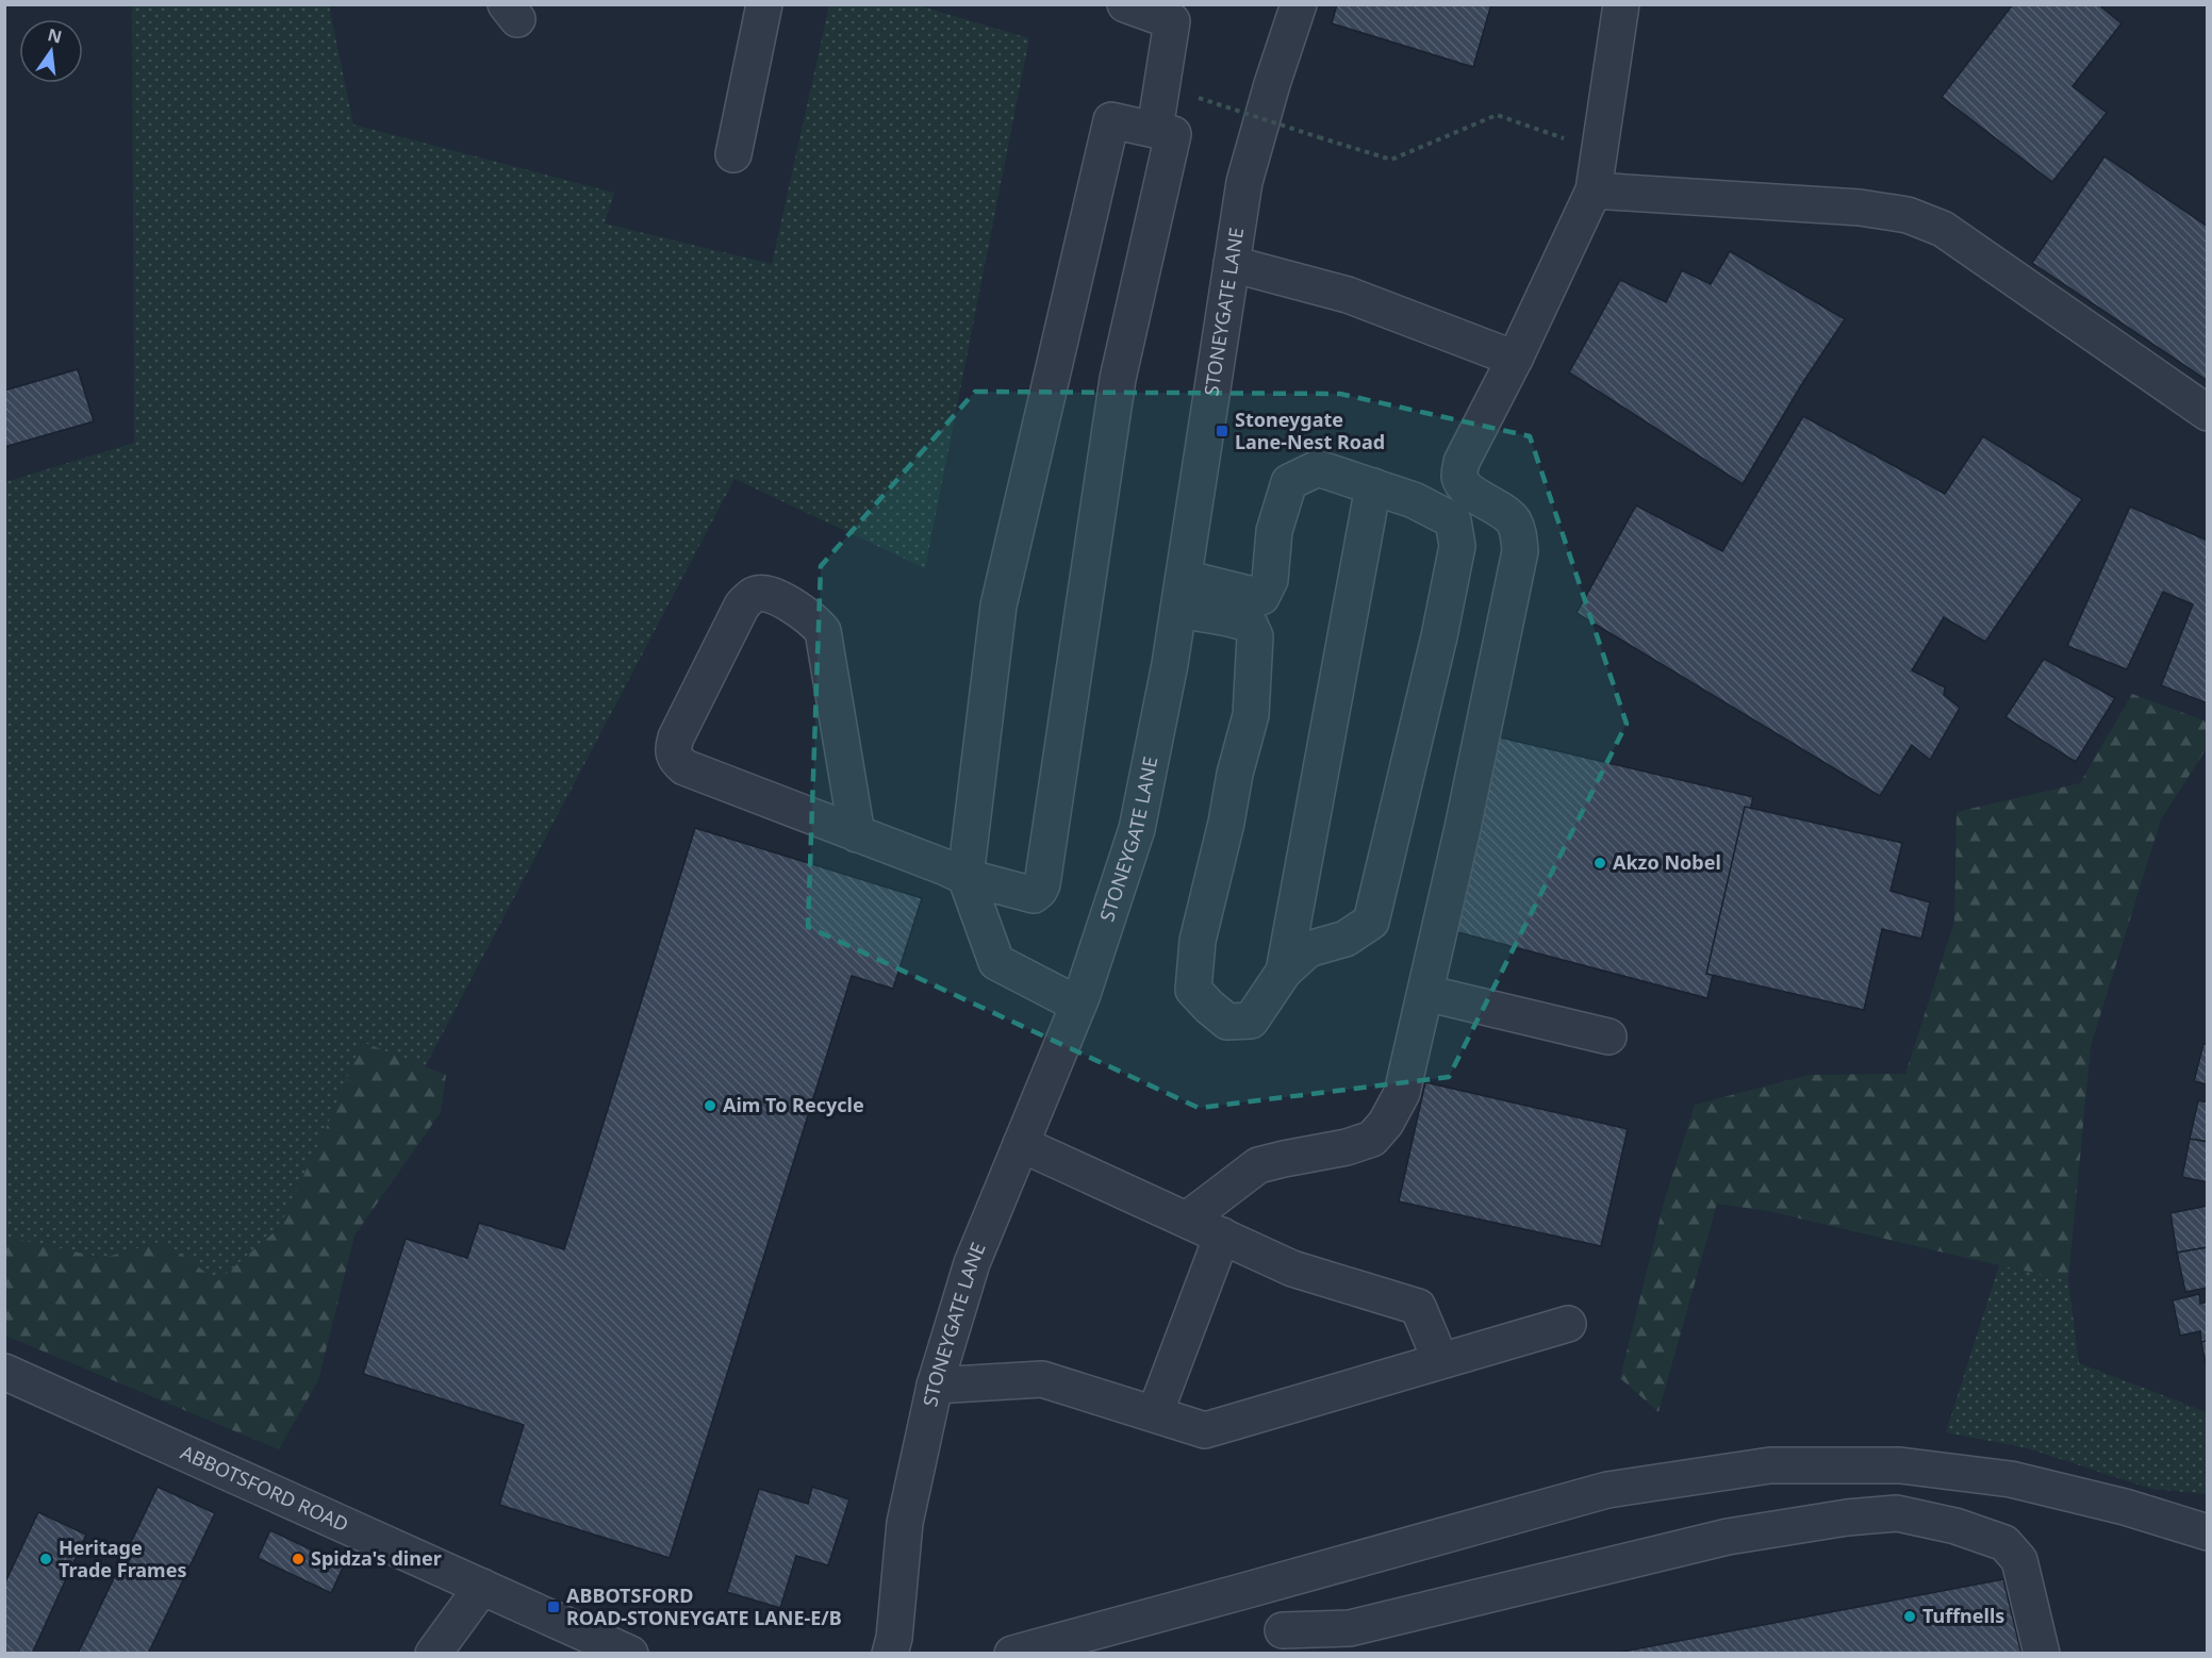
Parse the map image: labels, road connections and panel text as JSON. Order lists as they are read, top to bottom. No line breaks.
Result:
{"streets":{"street":["STONEYGATE LANE","ABBOTSFORD ROAD"]},"places":{"transit":["Stoneygate Lane-Nest Road","ABBOTSFORD ROAD-STONEYGATE LANE-E/B"],"other":["Akzo Nobel","Aim To Recycle","Heritage Trade Frames","Spidza's diner","Tuffnells"]},"north":"top"}
